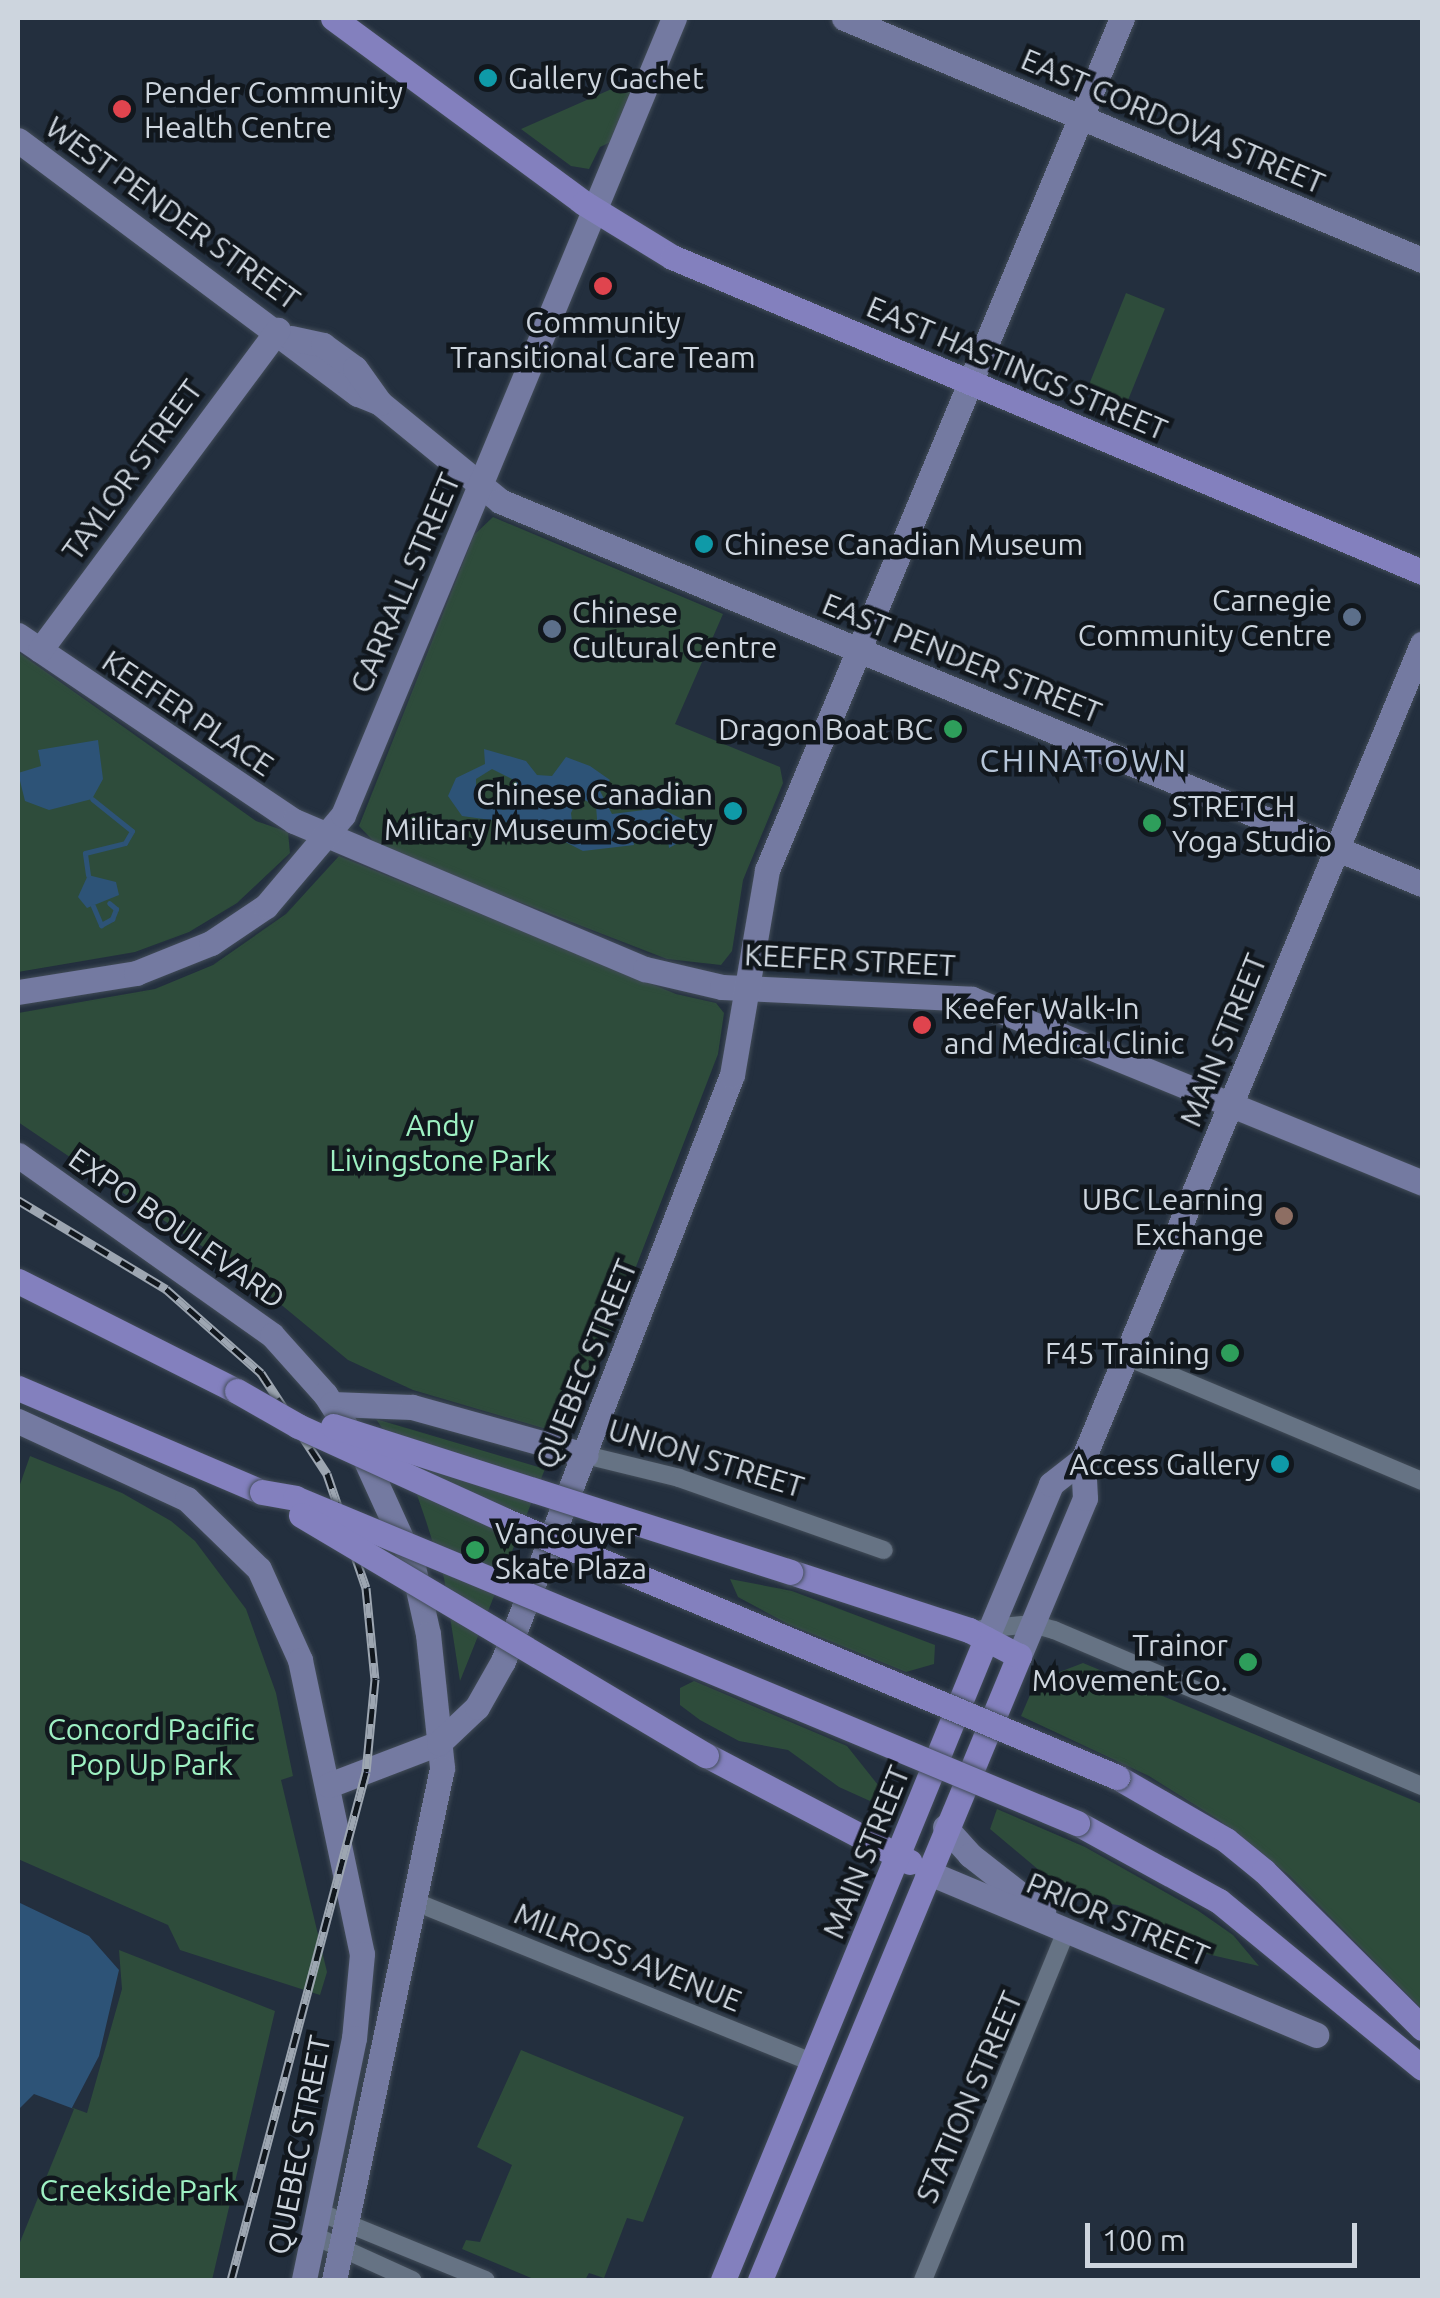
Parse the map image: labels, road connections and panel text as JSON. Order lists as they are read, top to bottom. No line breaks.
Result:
{"streets":{"main road":["EAST CORDOVA STREET","WEST PENDER STREET","EAST HASTINGS STREET","TAYLOR STREET","CARRALL STREET","EAST PENDER STREET","KEEFER PLACE","KEEFER STREET","MAIN STREET","EXPO BOULEVARD","QUEBEC STREET","UNION STREET","PRIOR STREET"],"street":["MILROSS AVENUE","STATION STREET"]},"crossings":[["EAST CORDOVA STREET","QUEBEC STREET"],["WEST PENDER STREET","TAYLOR STREET"],["WEST PENDER STREET","CARRALL STREET"],["WEST PENDER STREET","EAST PENDER STREET"],["EAST HASTINGS STREET","CARRALL STREET"],["EAST HASTINGS STREET","QUEBEC STREET"],["TAYLOR STREET","KEEFER PLACE"],["CARRALL STREET","EAST PENDER STREET"],["CARRALL STREET","KEEFER PLACE"],["CARRALL STREET","KEEFER STREET"],["EAST PENDER STREET","MAIN STREET"],["EAST PENDER STREET","QUEBEC STREET"],["KEEFER PLACE","KEEFER STREET"],["KEEFER STREET","MAIN STREET"],["KEEFER STREET","QUEBEC STREET"],["MAIN STREET","PRIOR STREET"],["MAIN STREET","MILROSS AVENUE"],["EXPO BOULEVARD","QUEBEC STREET"],["EXPO BOULEVARD","UNION STREET"],["QUEBEC STREET","UNION STREET"],["QUEBEC STREET","MILROSS AVENUE"],["PRIOR STREET","STATION STREET"]],"districts":["CHINATOWN"],"parks":["Andy Livingstone Park","Concord Pacific Pop Up Park","Creekside Park"],"places":["Gallery Gachet","Pender Community Health Centre","Community Transitional Care Team","Chinese Canadian Museum","Carnegie Community Centre","Chinese Cultural Centre","Dragon Boat BC","Chinese Canadian Military Museum Society","STRETCH Yoga Studio","Keefer Walk-In and Medical Clinic","UBC Learning Exchange","F45 Training","Access Gallery","Vancouver Skate Plaza","Trainor Movement Co."],"scale_bar":"100 m"}
